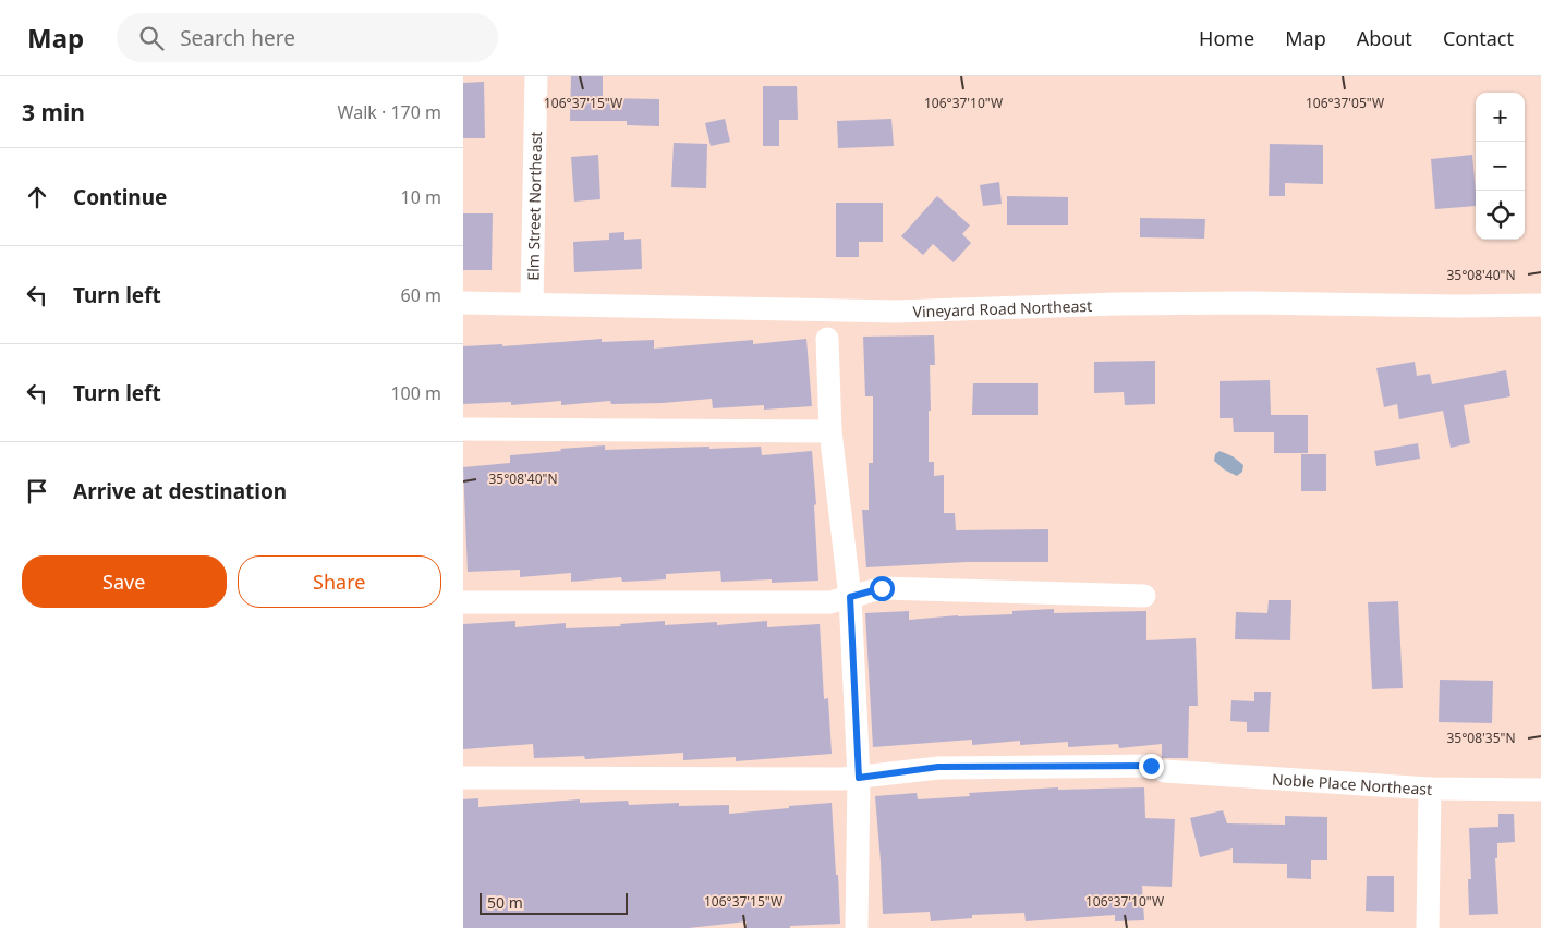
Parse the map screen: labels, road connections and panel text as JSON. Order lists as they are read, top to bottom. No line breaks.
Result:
{"streets":{"street":["Elm Street Northeast","Vineyard Road Northeast","Noble Place Northeast"]},"crossings":[["Elm Street Northeast","Vineyard Road Northeast"]],"scale_bar":"50 m","page":{"header":"Map","search":"Search here","nav":["Home","Map","About","Contact"],"heading":["3 min","Walk · 170 m"],"map_buttons":["+","−"],"list":[["Continue","10 m"],["Turn left","60 m"],["Turn left","100 m"],"Arrive at destination"],"buttons":["Save","Share"],"scale":"50 m"},"coordinates":["106°37'15\"W","106°37'10\"W","106°37'05\"W","35°08'40\"N","35°08'35\"N"]}
